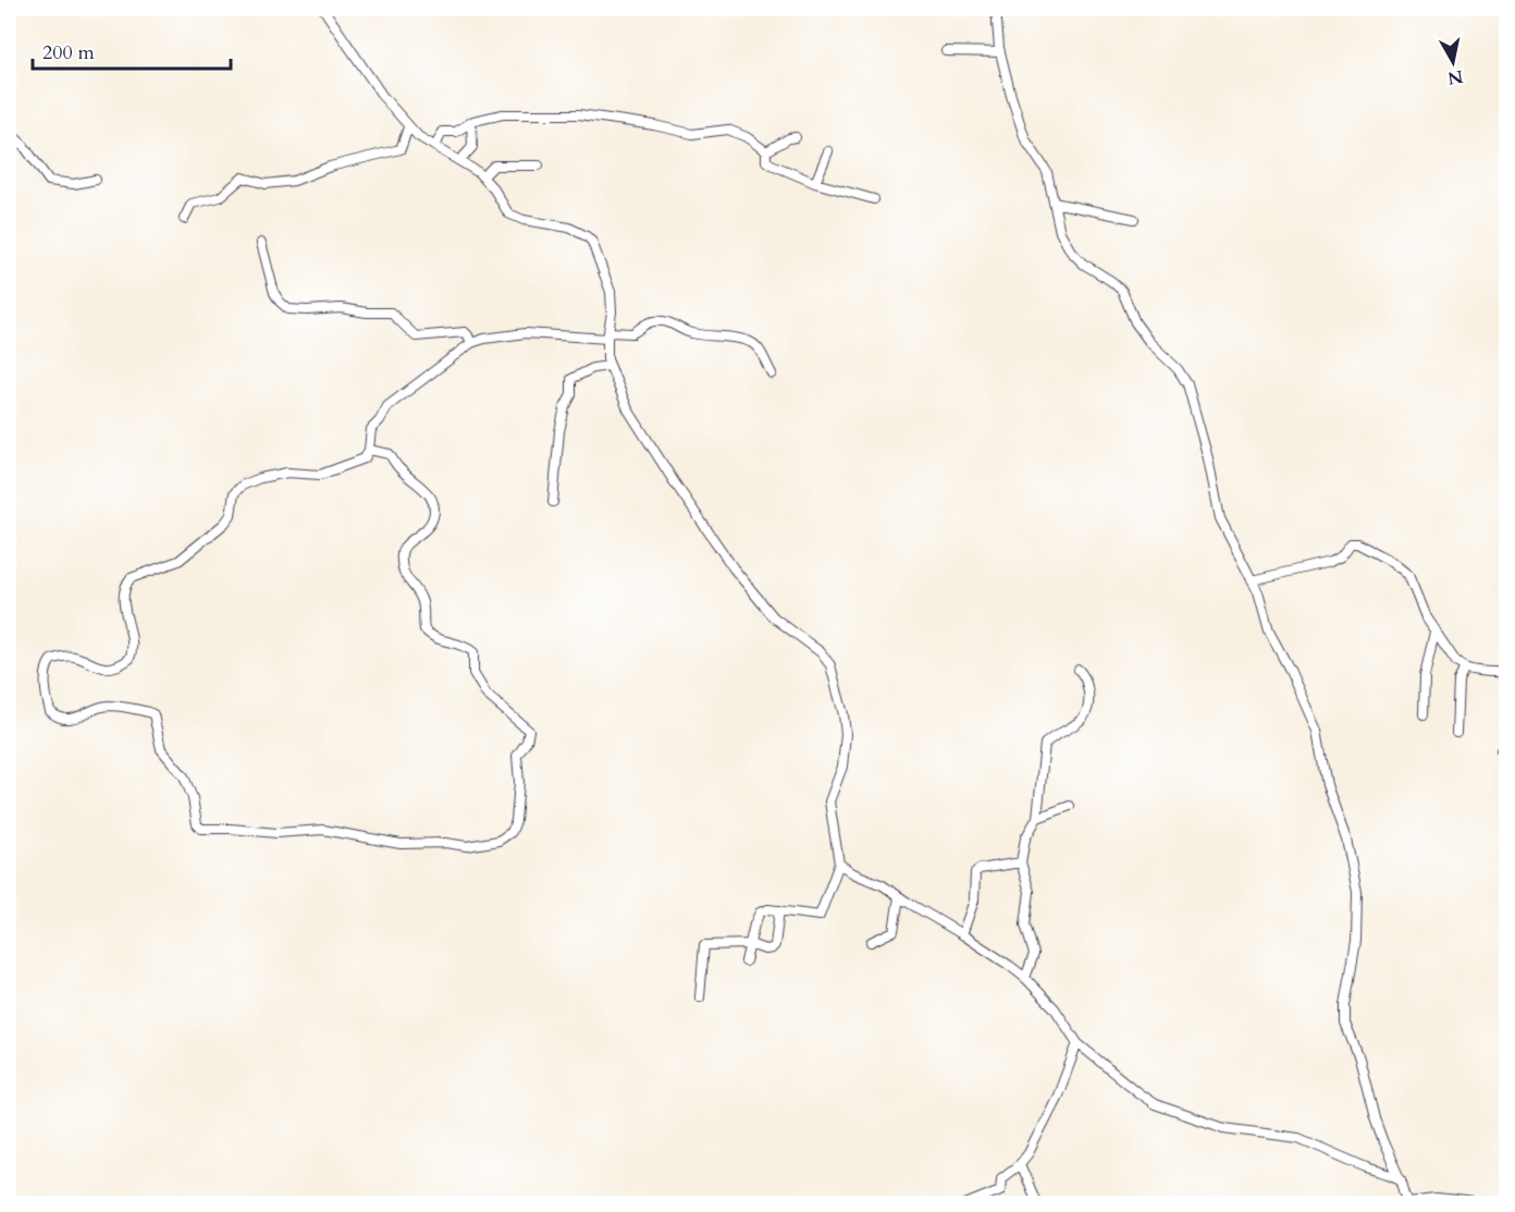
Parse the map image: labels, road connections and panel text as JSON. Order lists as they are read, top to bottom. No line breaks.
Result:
{"scale_bar":"200 m","north":"bottom"}
